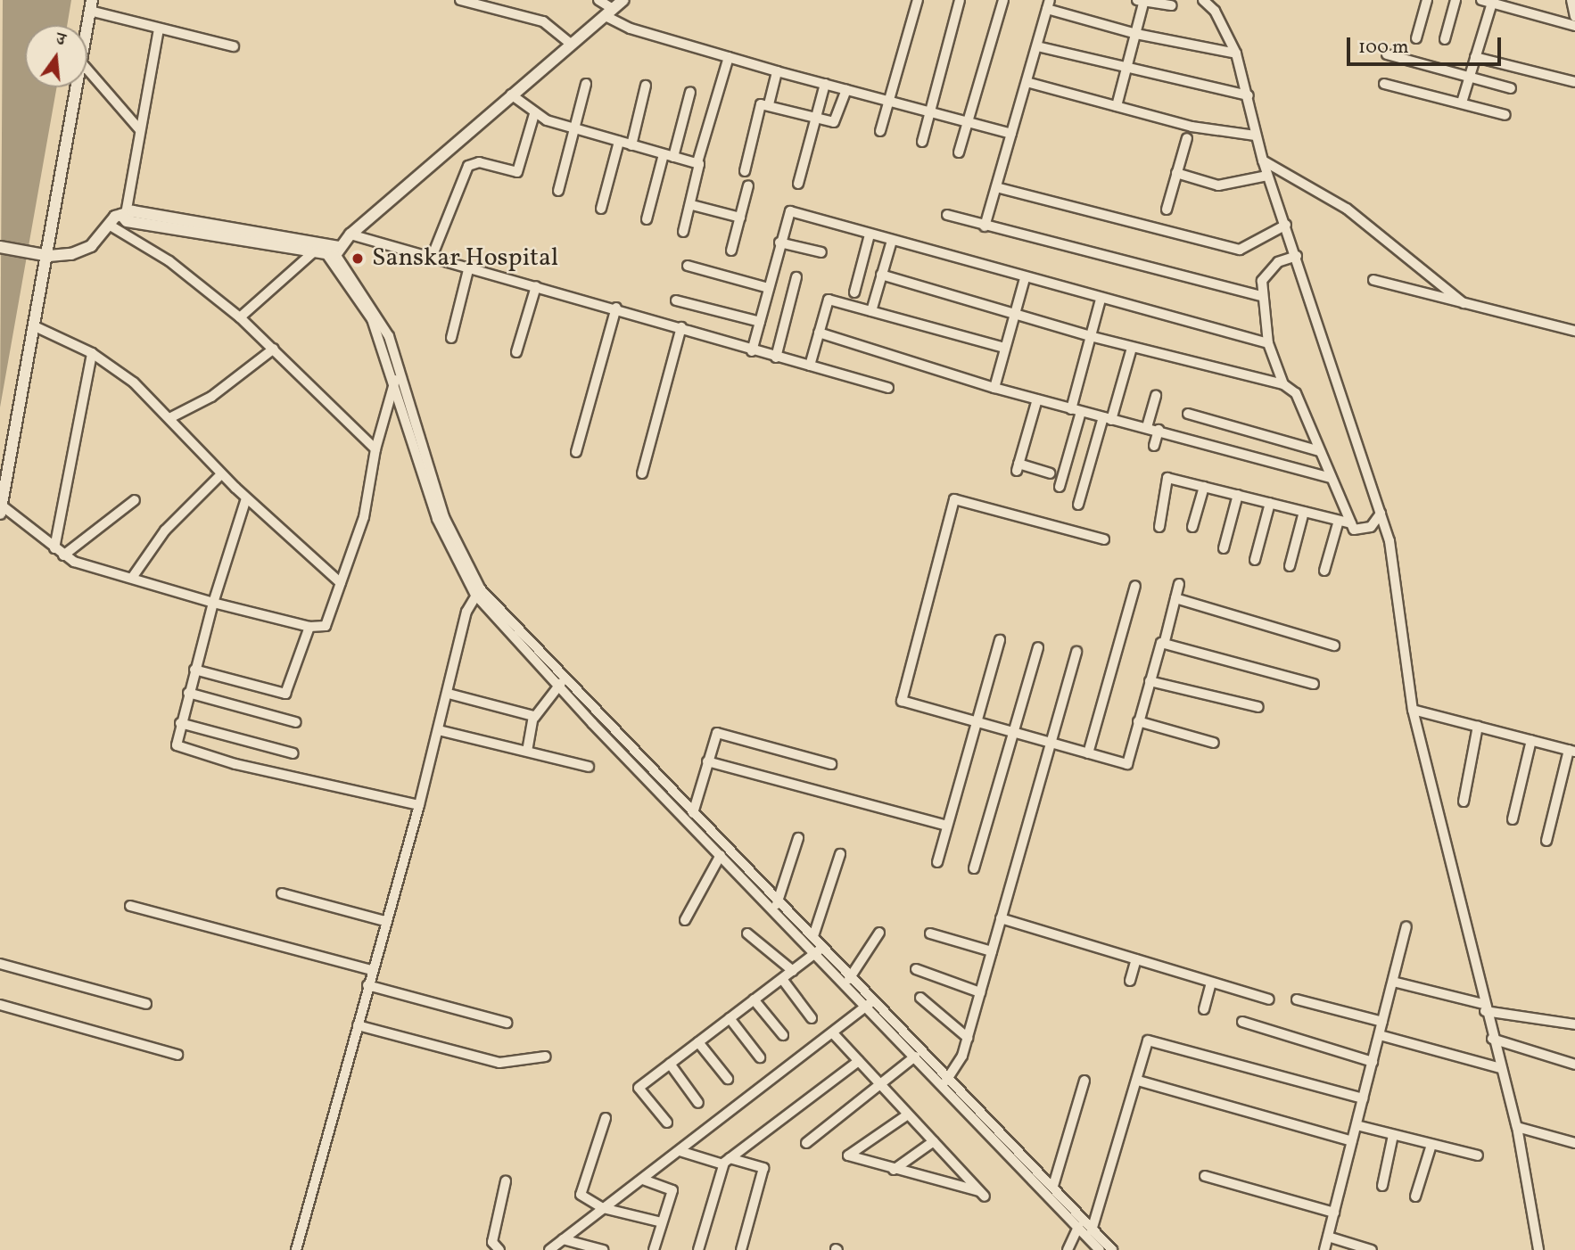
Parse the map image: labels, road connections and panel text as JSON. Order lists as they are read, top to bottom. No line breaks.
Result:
{"places":["Sanskar Hospital"],"scale_bar":"100 m","north":"top"}
